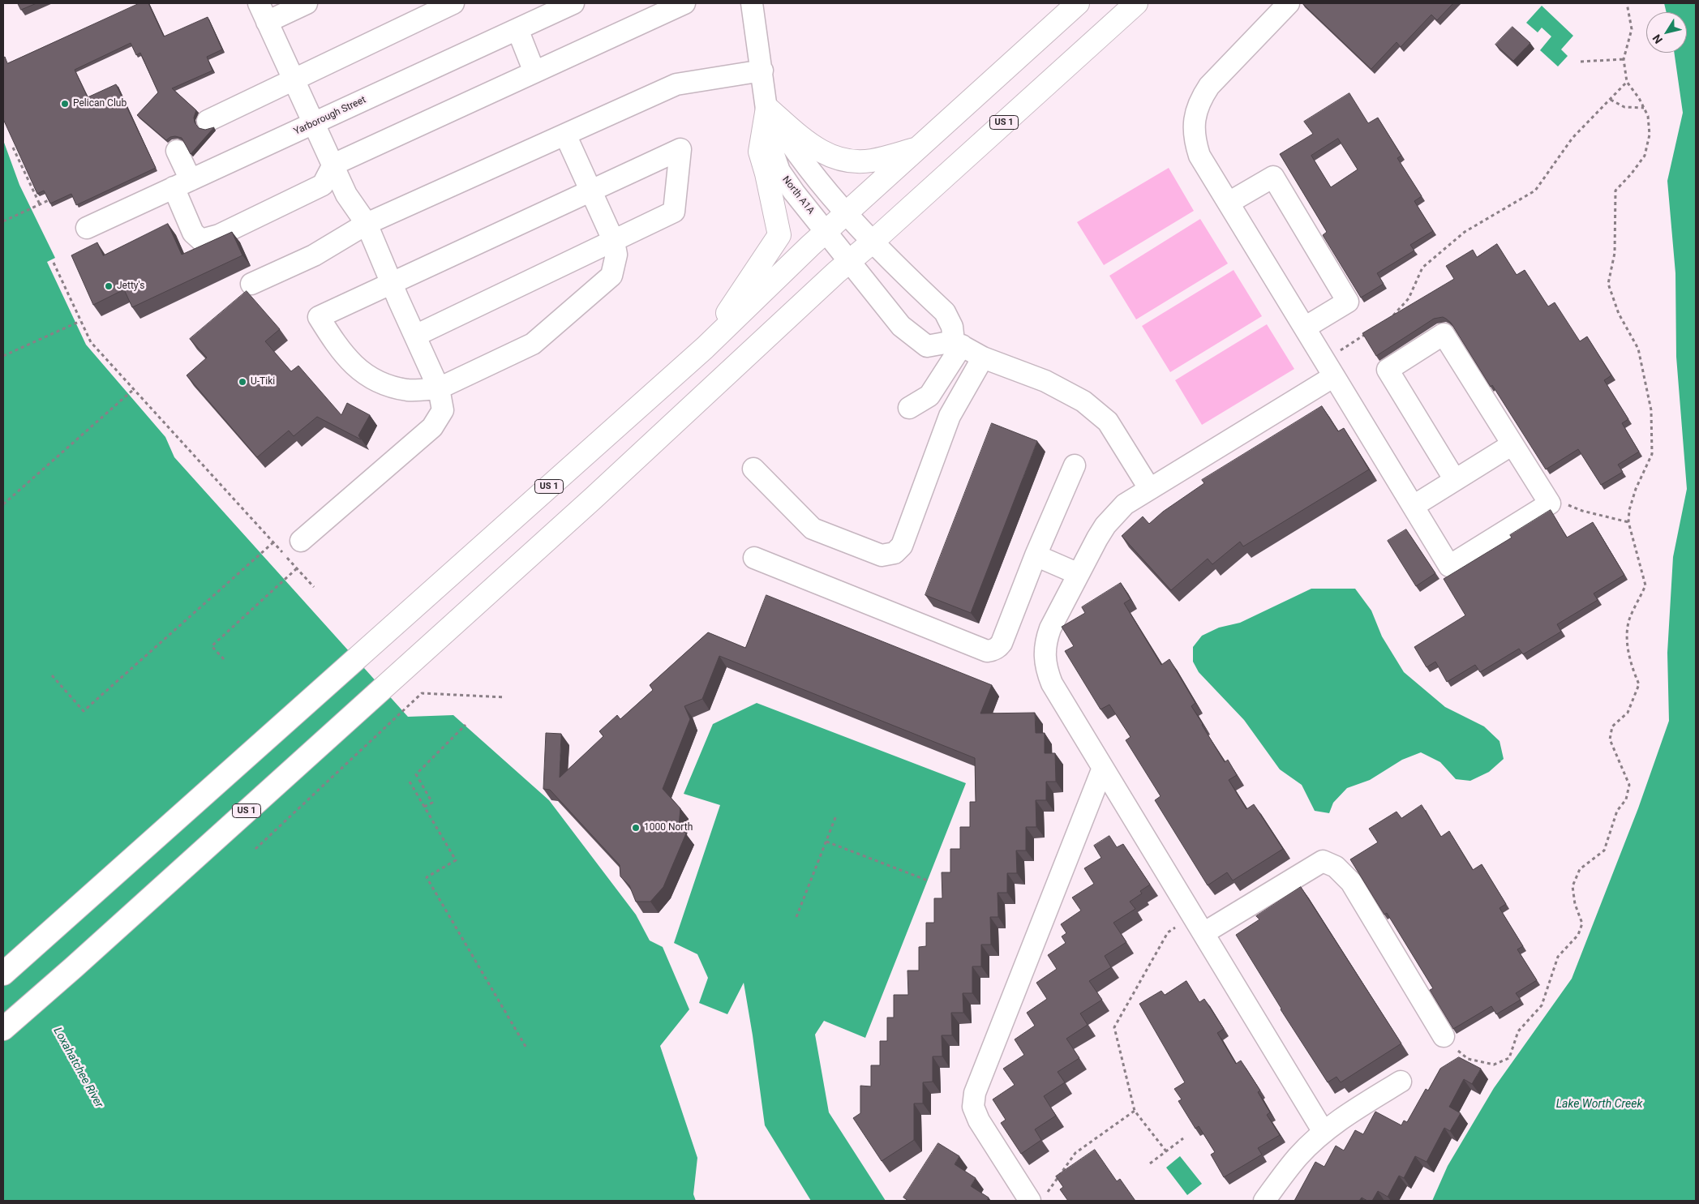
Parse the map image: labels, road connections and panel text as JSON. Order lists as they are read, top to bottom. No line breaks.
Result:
{"streets":{"main road":["US 1"],"street":["Yarborough Street","North A1A"]},"crossings":[["US 1","North A1A"]],"water":["Loxahatchee River","Lake Worth Creek"],"places":["Pelican Club","Jetty's","U-Tiki","1000 North"],"north":"bottom left"}
